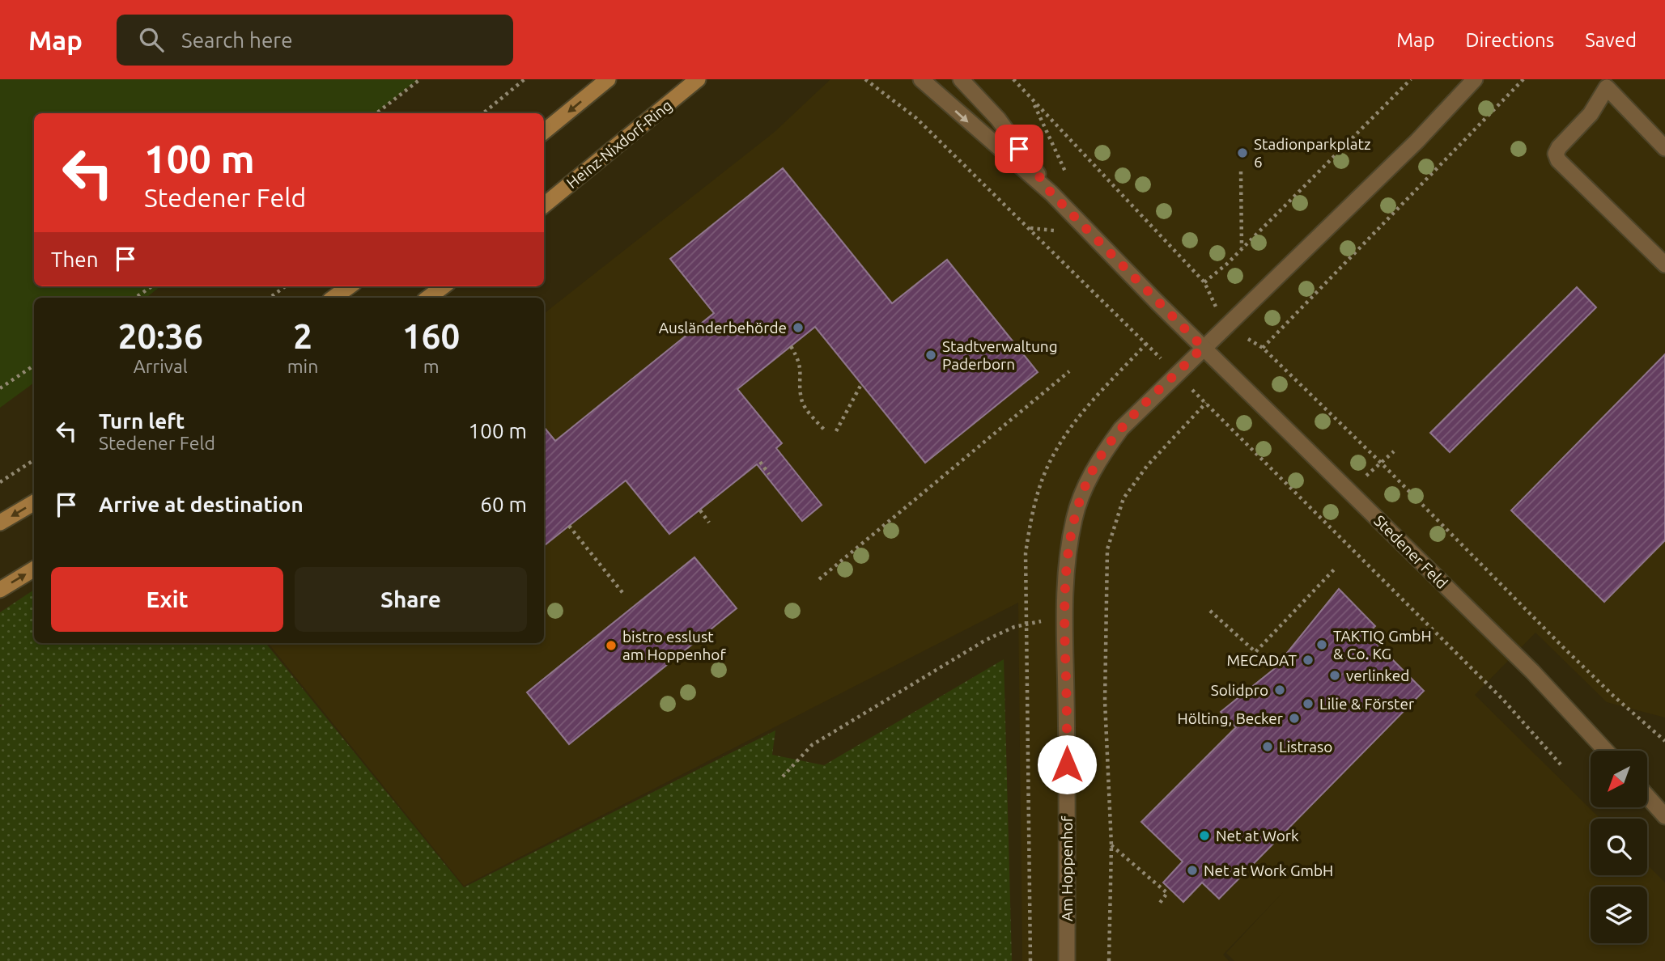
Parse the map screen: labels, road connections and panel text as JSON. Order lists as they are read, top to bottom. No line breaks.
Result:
{"streets":{"main road":["Heinz-Nixdorf-Ring"],"street":["Stedener Feld","Am Hoppenhof"]},"crossings":[["Stedener Feld","Am Hoppenhof"]],"places":["Stadionparkplatz 6","Ausländerbehörde","Stadtverwaltung Paderborn","TAKTIQ GmbH & Co. KG","bistro esslust am Hoppenhof","MECADAT","verlinked","Solidpro","Lilie & Förster","Hölting, Becker","Listraso","Net at Work","Net at Work GmbH"],"north":"bottom left","page":{"header":"Map","search":"Search here","nav":["Map","Directions","Saved"],"turn":["100 m","Stedener Feld"],"then":"Then","eta":["20:36","Arrival","2","min","160","m"],"list":[{"name":"Turn left","note":"Stedener Feld","value":"100 m"},{"name":"Arrive at destination","value":"60 m"}],"buttons":["Exit","Share"]}}
